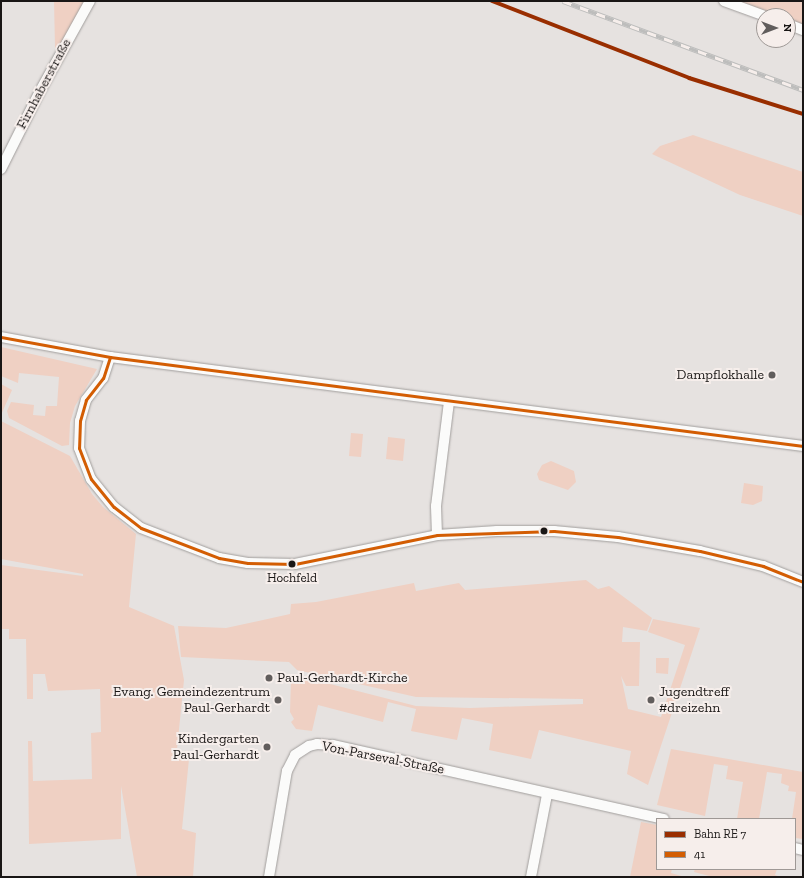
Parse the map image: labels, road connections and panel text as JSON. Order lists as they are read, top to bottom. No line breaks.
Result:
{"streets":{"street":["Firnhaberstraße","Von-Parseval-Straße"]},"places":["Dampflokhalle","Hochfeld","Paul-Gerhardt-Kirche","Evang. Gemeindezentrum Paul-Gerhardt","Jugendtreff #dreizehn","Kindergarten Paul-Gerhardt"],"lines":["transit line 41"],"legend":["Bahn RE 7","41"],"north":"right"}
